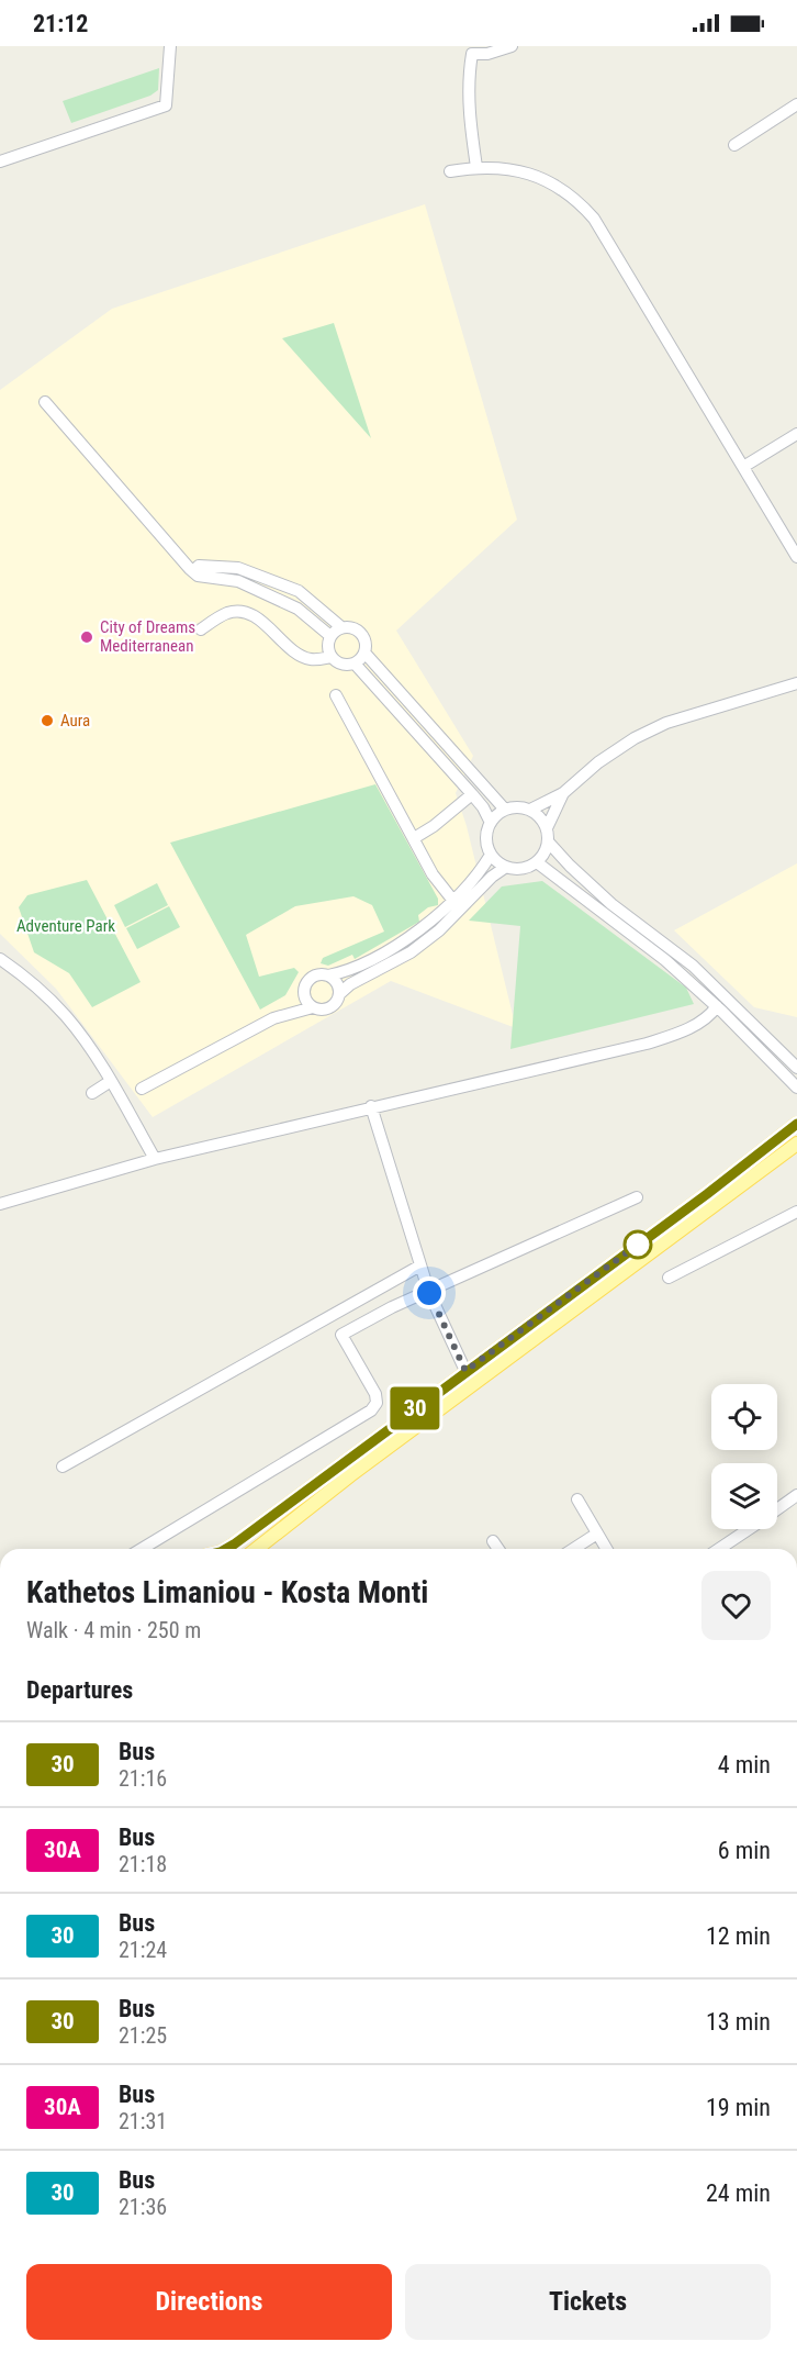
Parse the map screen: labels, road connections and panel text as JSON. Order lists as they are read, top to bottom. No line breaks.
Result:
{"parks":["Adventure Park"],"places":["City of Dreams Mediterranean","Aura"],"lines":["bus line 30"],"page":{"status":"21:12","on_map":"30","heading":[["Kathetos Limaniou - Kosta Monti","Walk · 4 min · 250 m"],"Departures"],"list":[{"mark":"30","name":"Bus","note":"21:16","value":"4 min"},{"mark":"30A","name":"Bus","note":"21:18","value":"6 min"},{"mark":"30","name":"Bus","note":"21:24","value":"12 min"},{"mark":"30","name":"Bus","note":"21:25","value":"13 min"},{"mark":"30A","name":"Bus","note":"21:31","value":"19 min"},{"mark":"30","name":"Bus","note":"21:36","value":"24 min"}],"buttons":["Directions","Tickets"]}}
